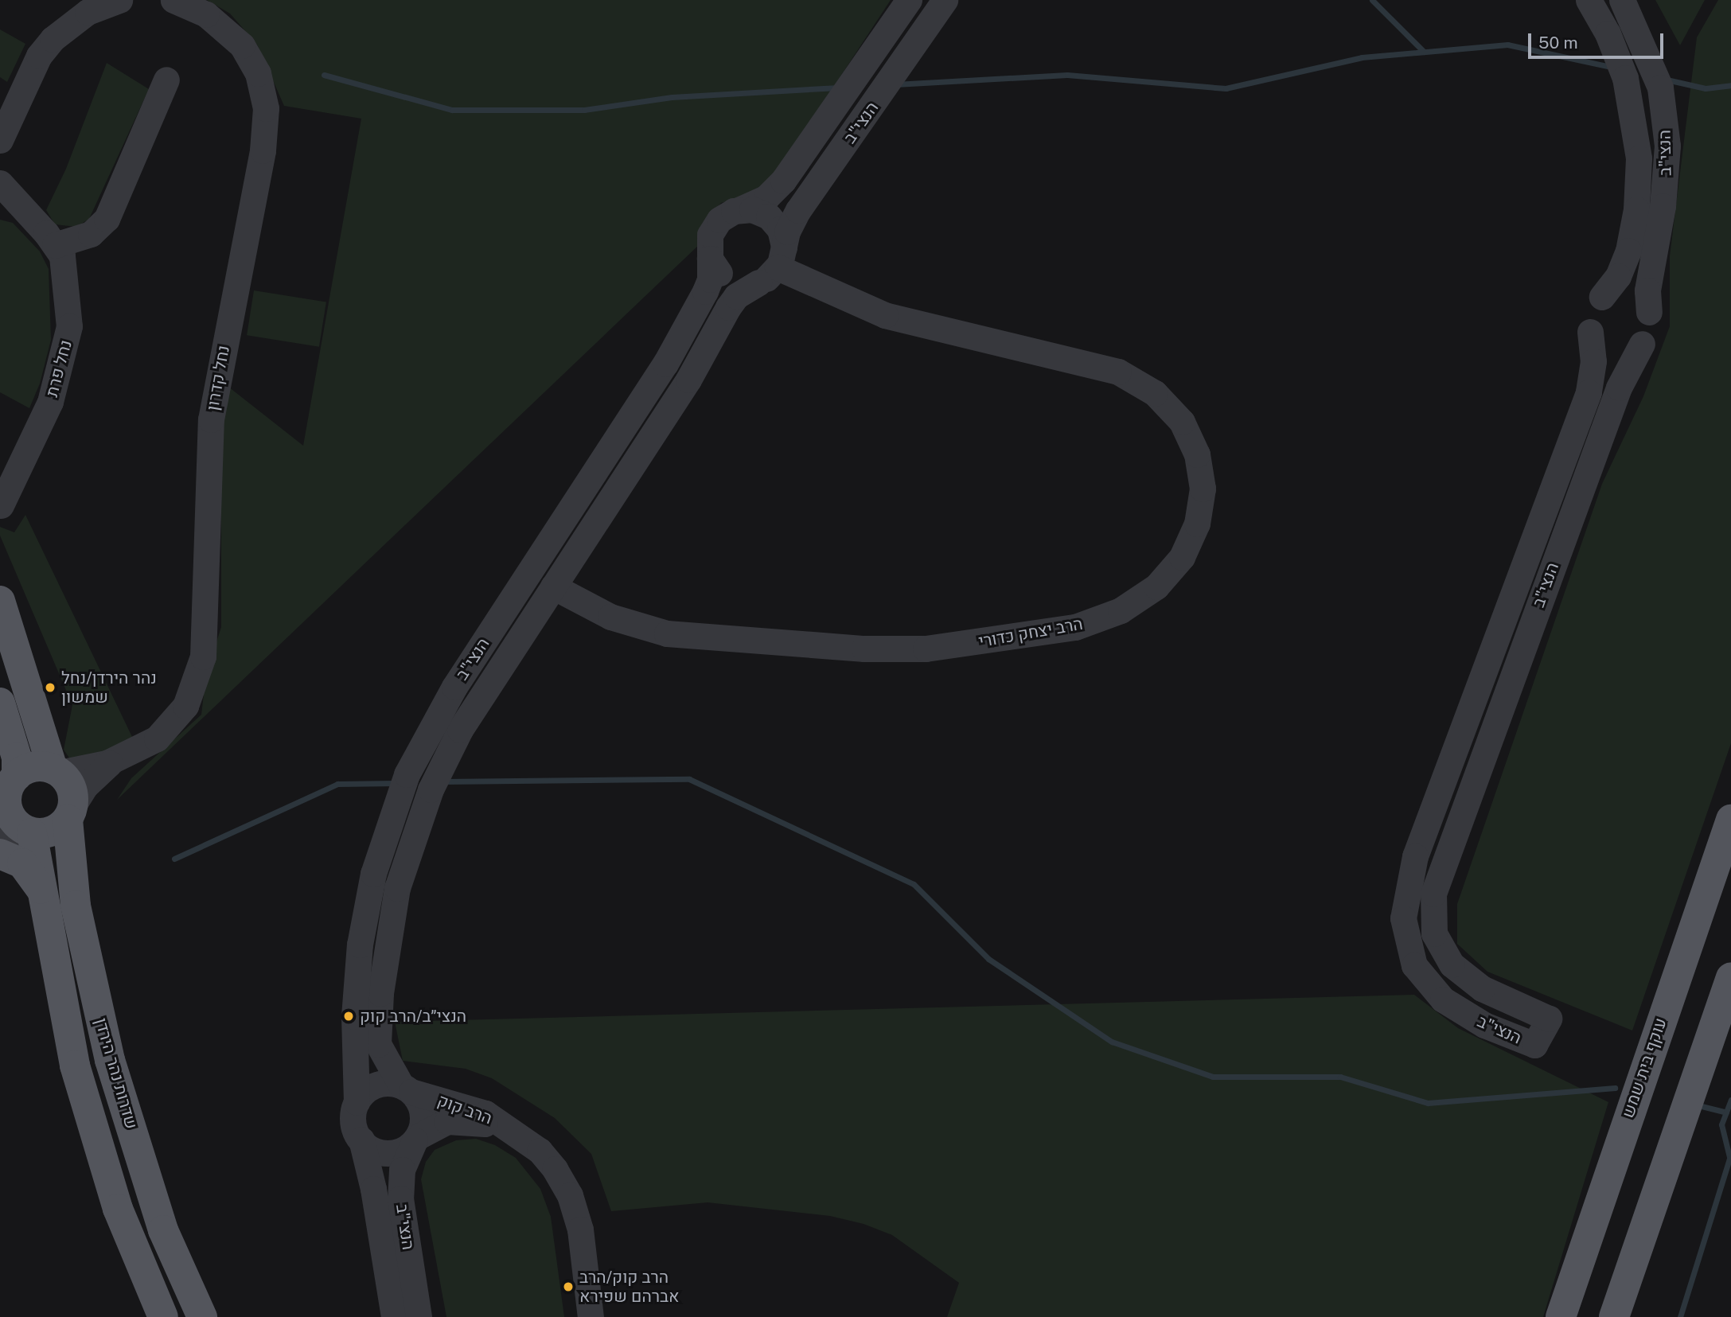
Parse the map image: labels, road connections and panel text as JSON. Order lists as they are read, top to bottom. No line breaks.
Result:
{"streets":{"main road":["עוקף בית שמש","שדרות נהר הירדן"],"street":["הנצי\"ב","נחל פרת","נחל קדרון","הרב יצחק כדורי","הרב קוק"]},"crossings":[["הנצי\"ב","הרב יצחק כדורי"],["הנצי\"ב","הרב קוק"],["נחל קדרון","שדרות נהר הירדן"]],"places":["נהר הירדן/נחל שמשון","הנצי״ב/הרב קוק","הרב קוק/הרב אברהם שפירא"],"scale_bar":"50 m"}
